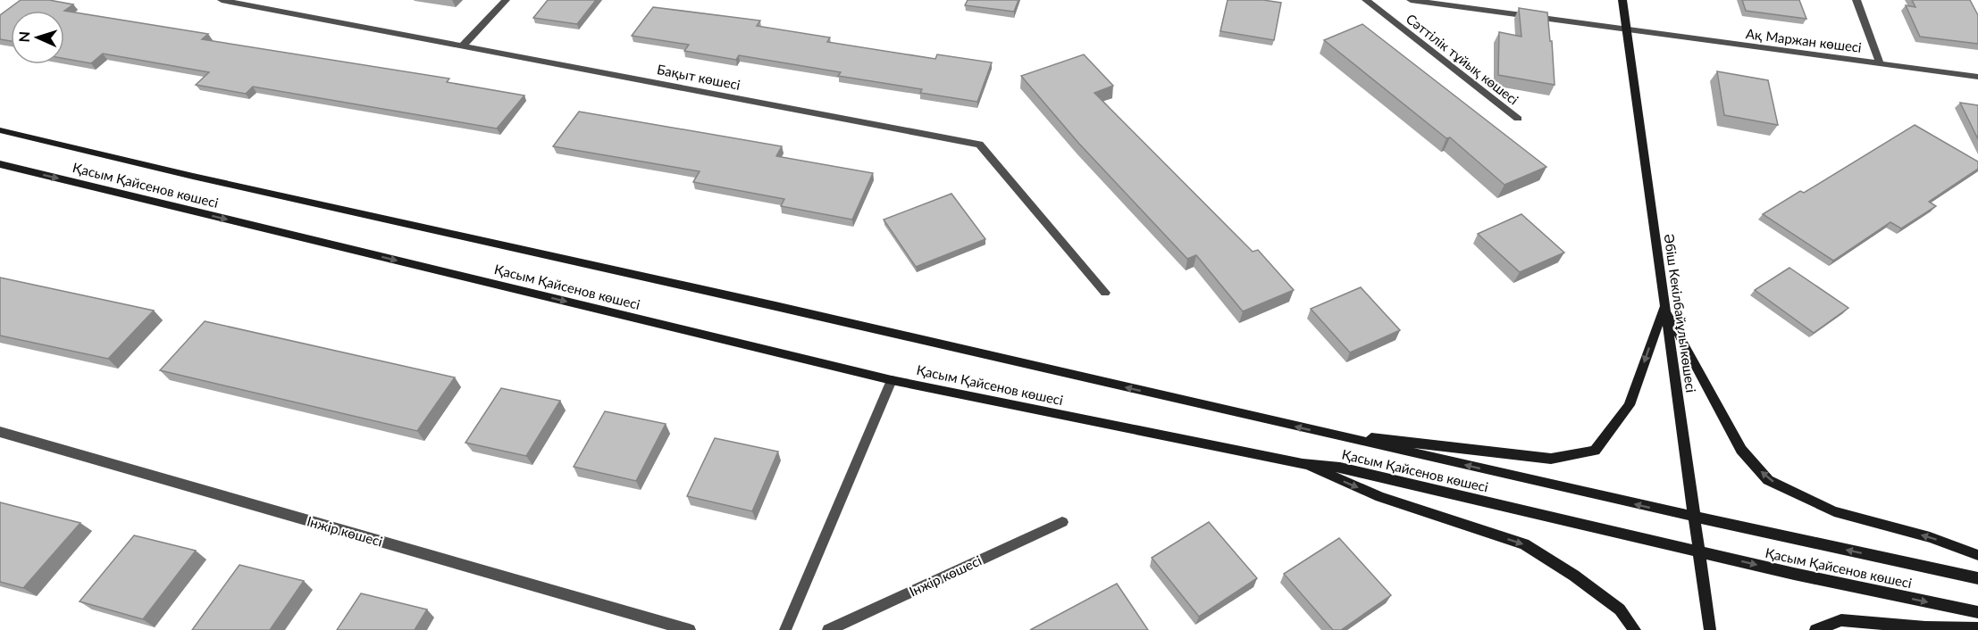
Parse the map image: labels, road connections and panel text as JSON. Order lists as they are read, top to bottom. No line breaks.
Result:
{"streets":{"street":["Ақ Маржан көшесі","Сәттілік тұйық көшесі","Бақыт көшесі","Қасым Қайсенов көшесі","Әбіш Кекілбайұлы көшесі","Інжір көшесі"]},"crossings":[["Ақ Маржан көшесі","Әбіш Кекілбайұлы көшесі"],["Қасым Қайсенов көшесі","Әбіш Кекілбайұлы көшесі"]],"north":"left"}
